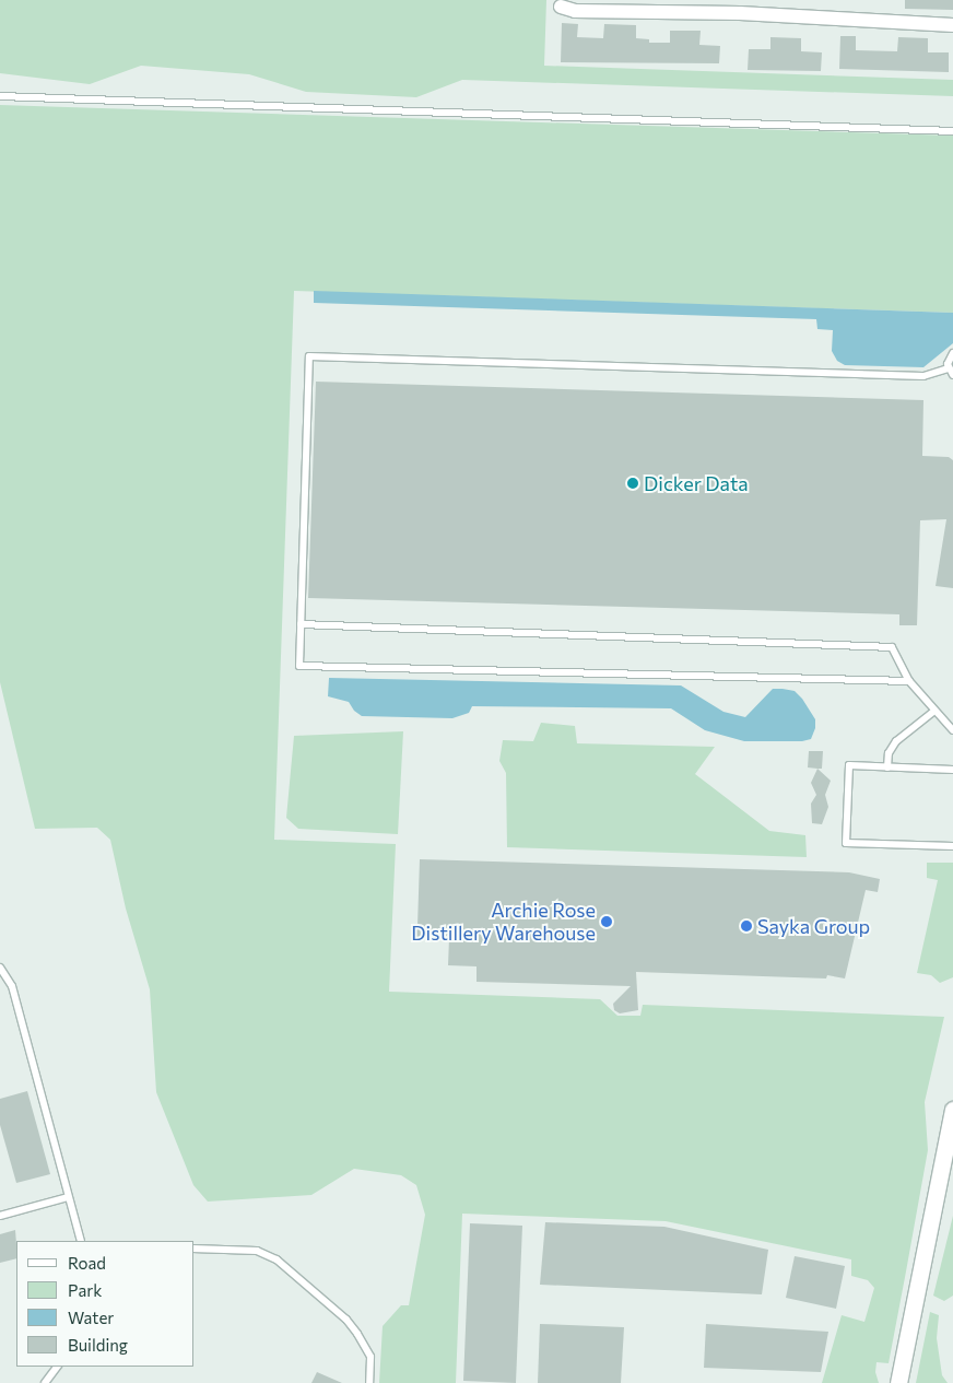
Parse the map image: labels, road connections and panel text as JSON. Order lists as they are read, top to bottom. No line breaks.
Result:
{"places":["Dicker Data","Archie Rose Distillery Warehouse","Sayka Group"],"legend":["Road","Park","Water","Building"]}
